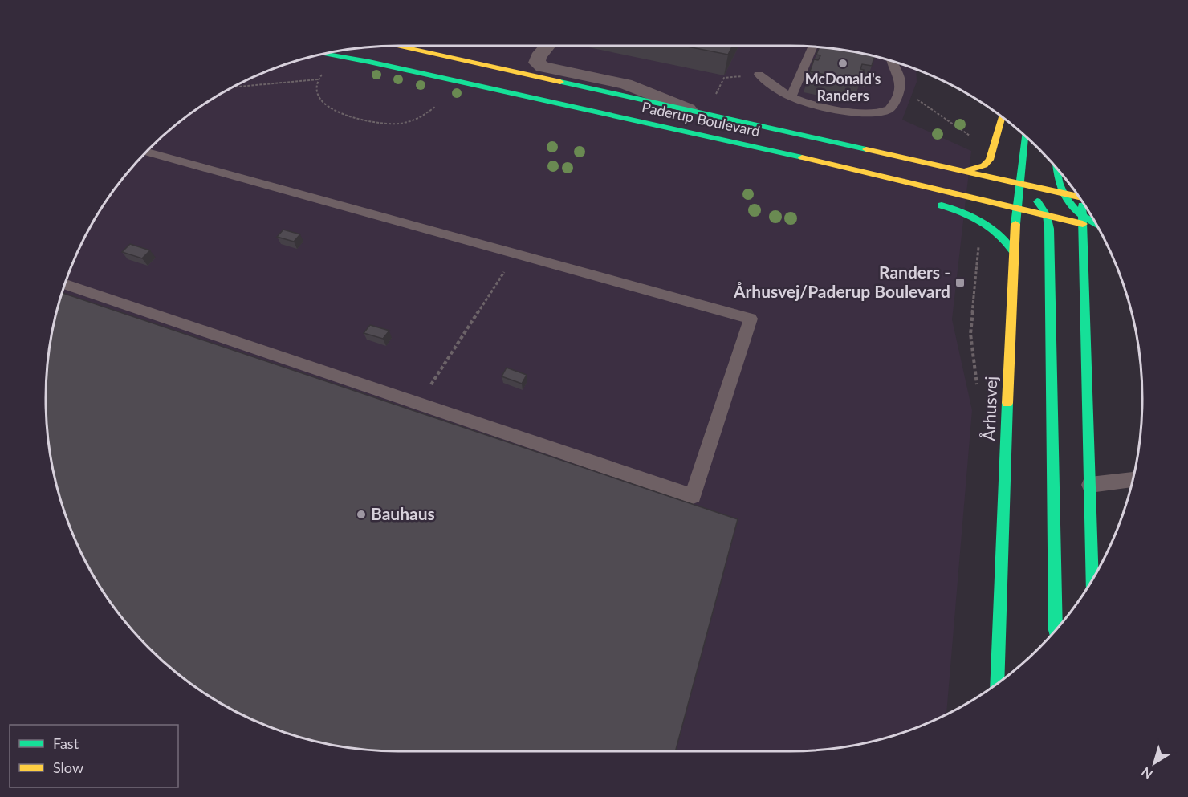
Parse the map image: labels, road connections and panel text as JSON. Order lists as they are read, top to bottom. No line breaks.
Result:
{"streets":{"street":["Paderup Boulevard","Århusvej"]},"crossings":[["Paderup Boulevard","Århusvej"]],"places":{"other":["McDonald's Randers","Bauhaus"],"transit":["Randers - Århusvej/Paderup Boulevard"]},"legend":["Fast","Slow"],"north":"bottom left"}
